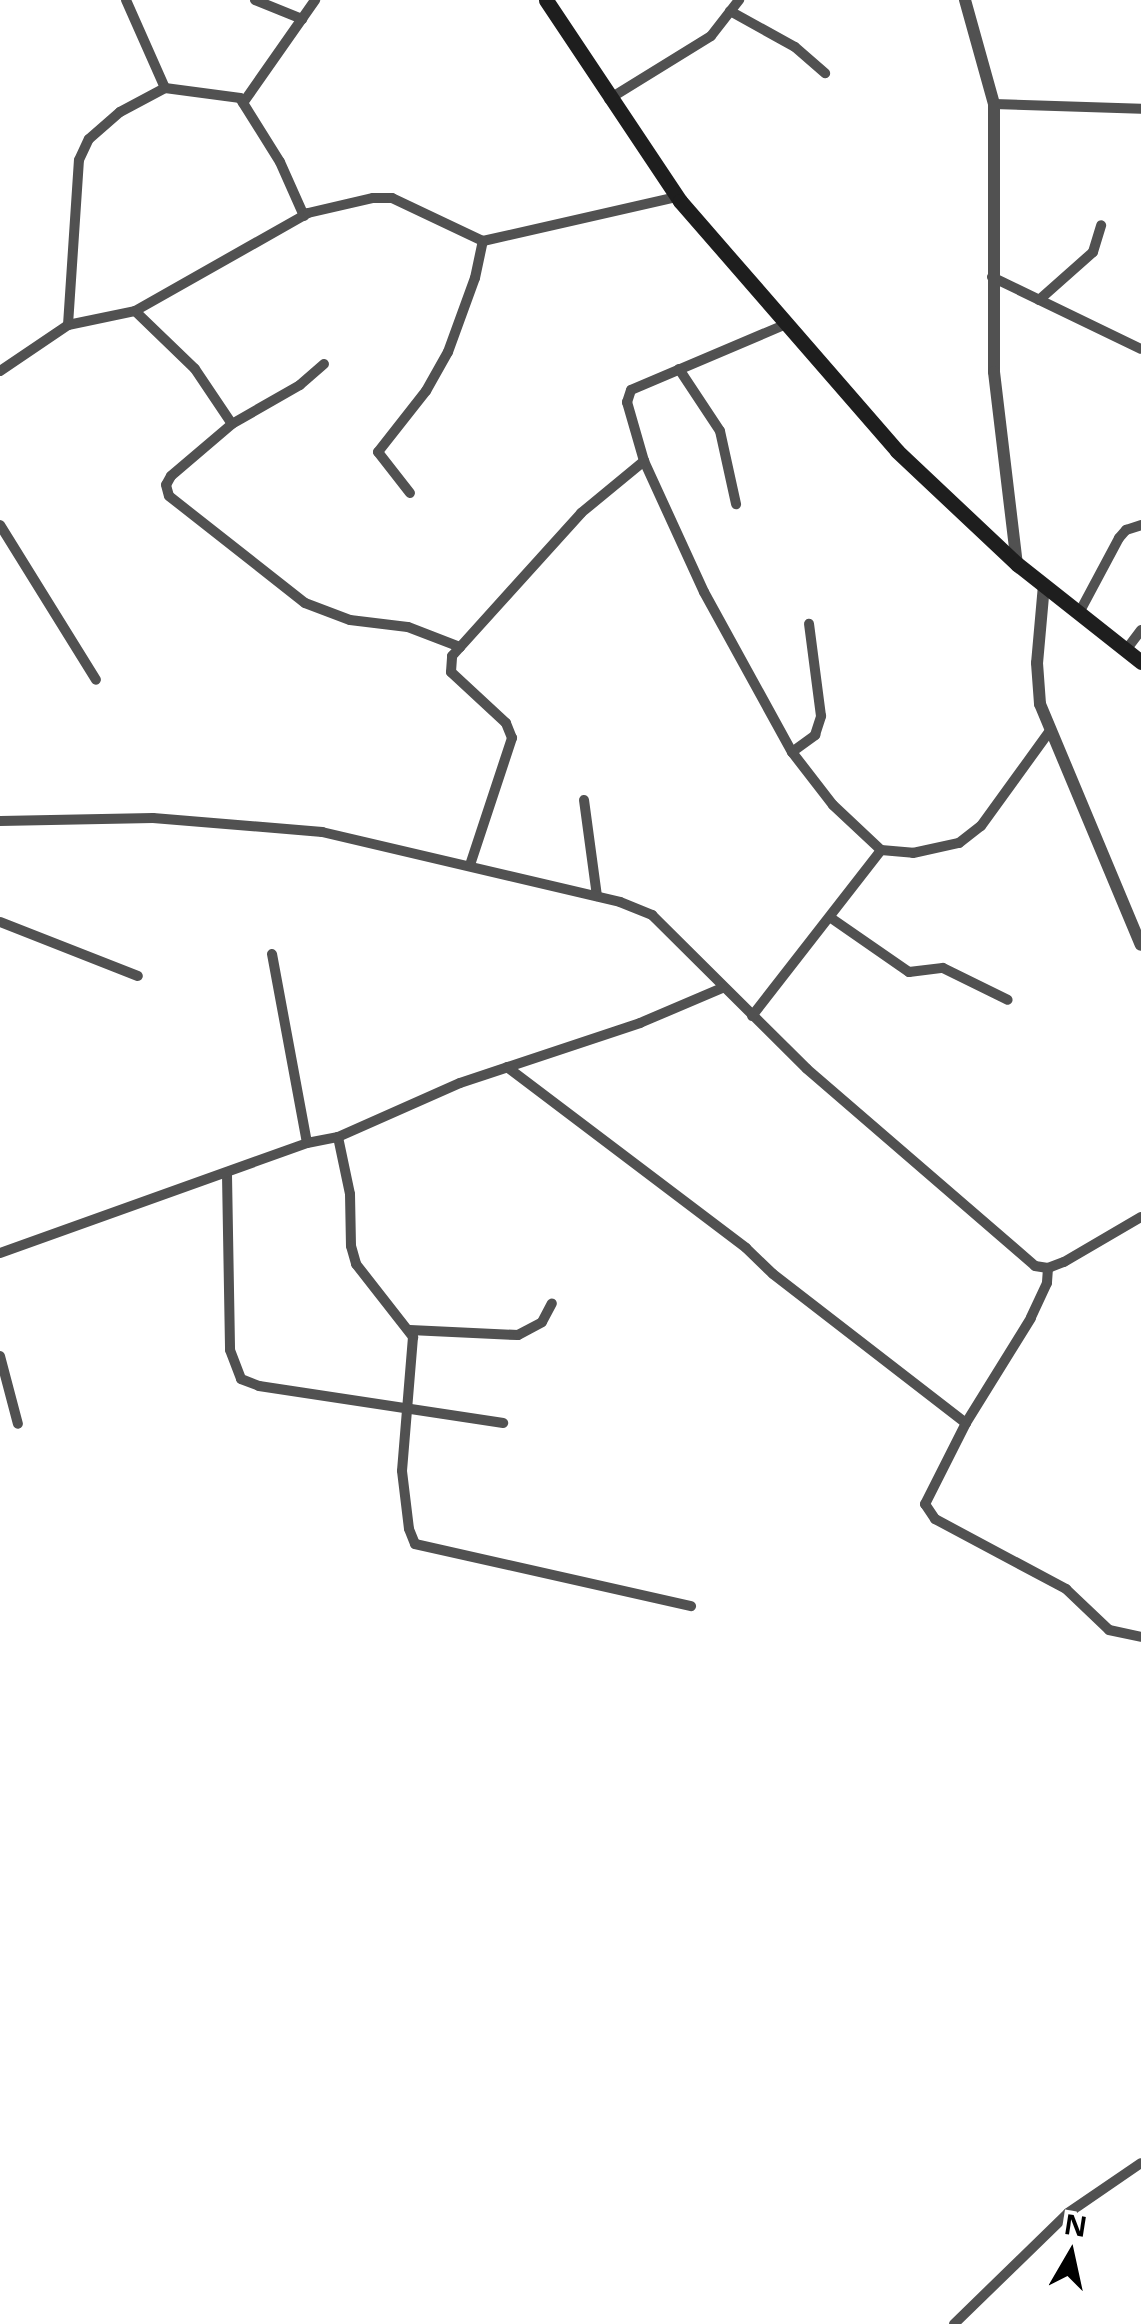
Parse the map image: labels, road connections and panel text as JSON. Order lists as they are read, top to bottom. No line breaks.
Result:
{"north":"top"}
